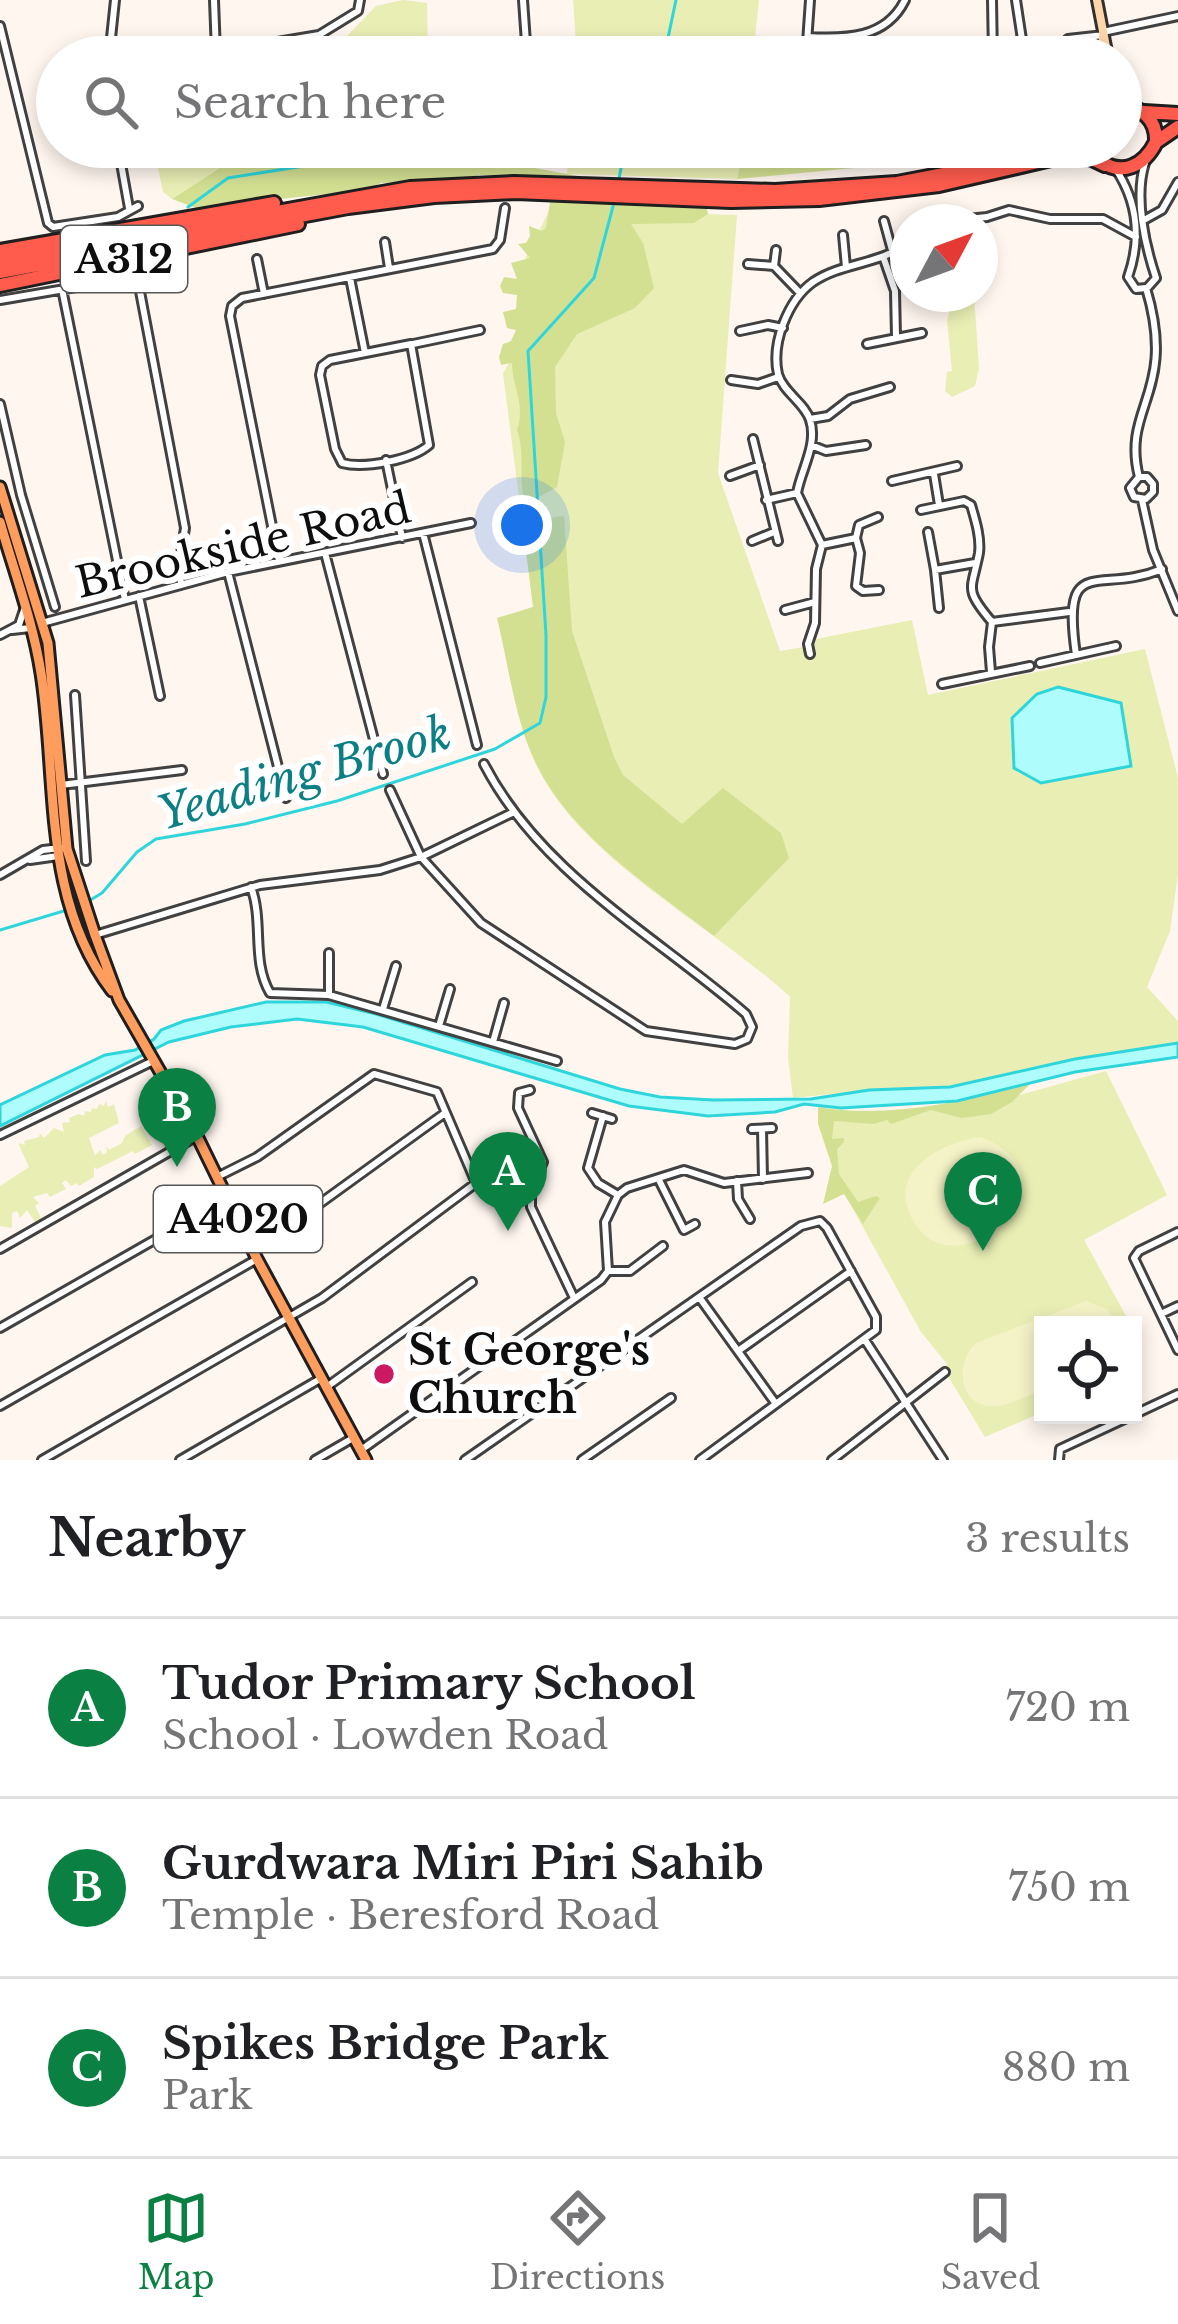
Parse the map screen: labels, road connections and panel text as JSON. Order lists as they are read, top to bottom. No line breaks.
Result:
{"streets":{"highway":["A312"],"main road":["A4020"],"street":["Brookside Road"]},"crossings":[["Brookside Road","A4020"]],"water":["Yeading Brook"],"places":["St George's Church"],"north":"top right","page":{"search":"Search here","pins":["B","A","C"],"heading":["Nearby","3 results"],"list":[{"mark":"A","name":"Tudor Primary School","note":"School · Lowden Road","value":"720 m"},{"mark":"B","name":"Gurdwara Miri Piri Sahib","note":"Temple · Beresford Road","value":"750 m"},{"mark":"C","name":"Spikes Bridge Park","note":"Park","value":"880 m"}],"nav":["Map","Directions","Saved"]}}
